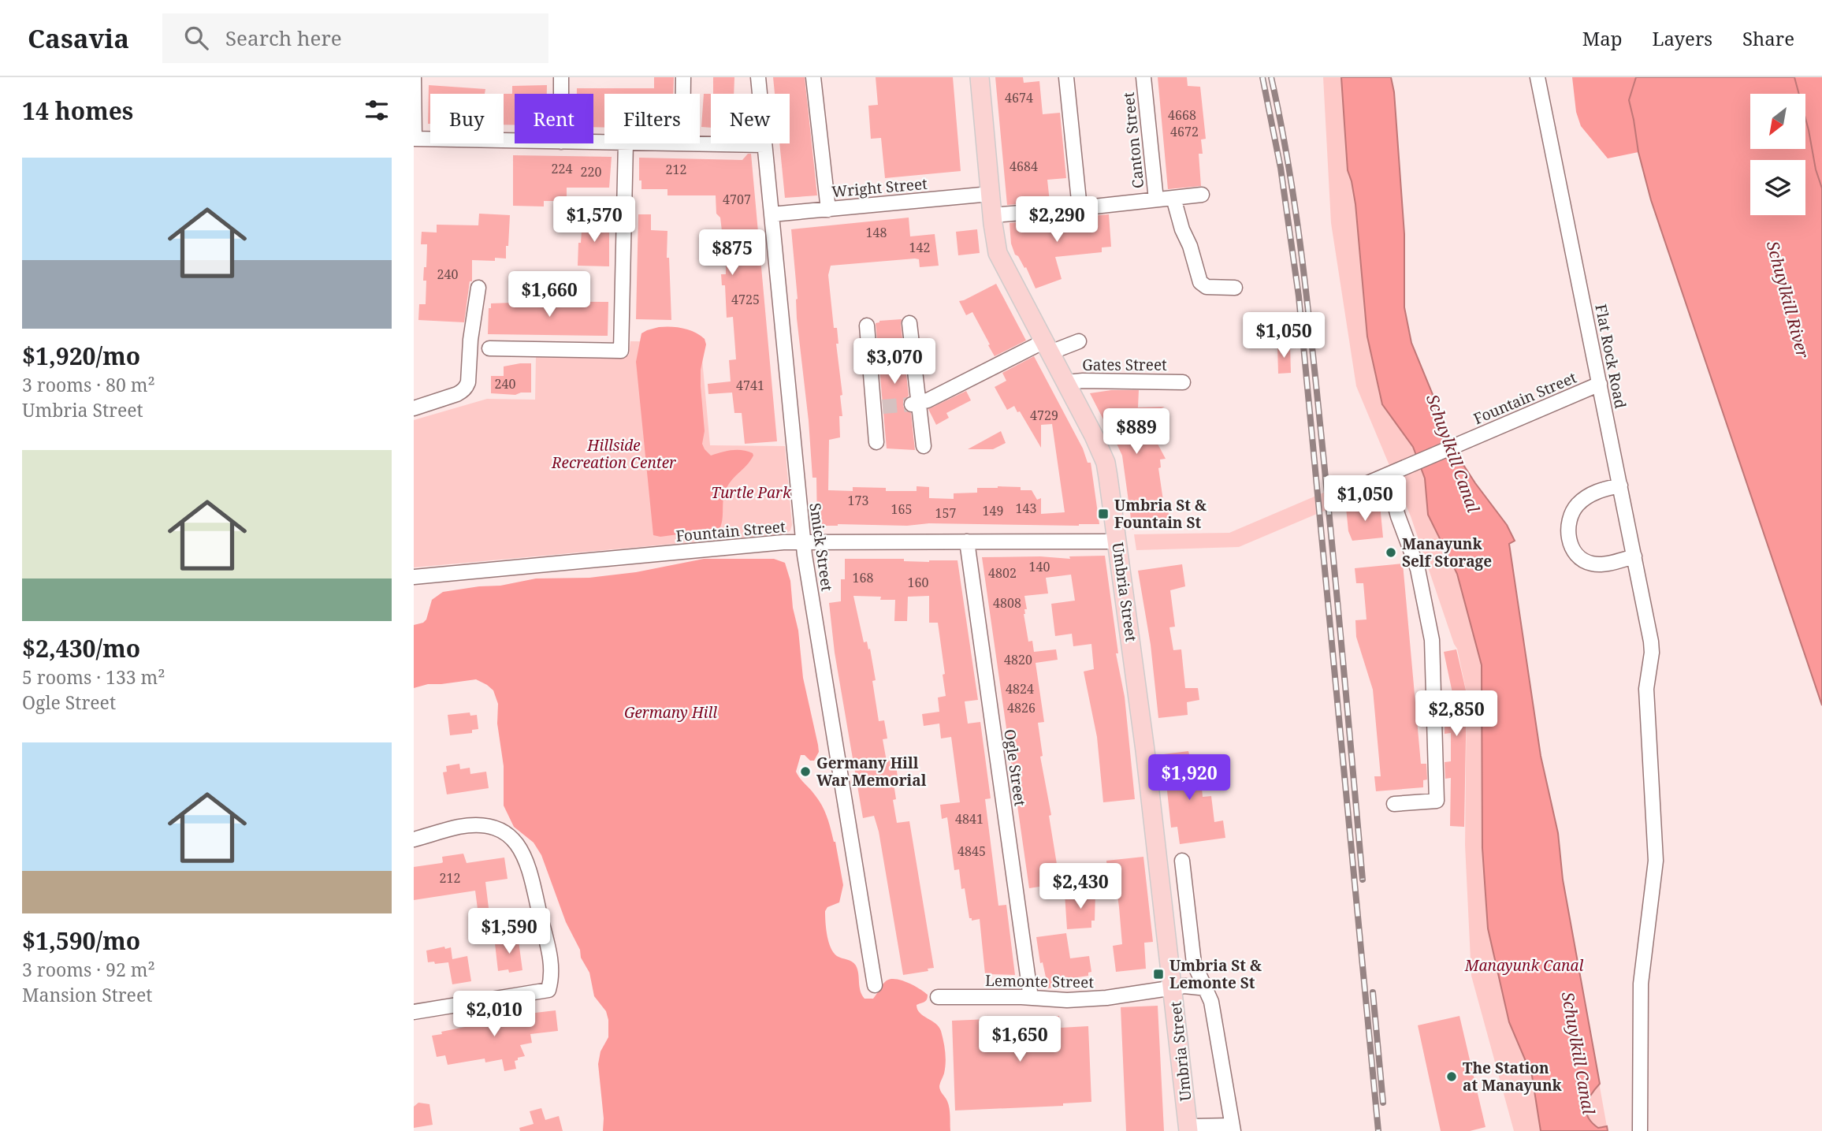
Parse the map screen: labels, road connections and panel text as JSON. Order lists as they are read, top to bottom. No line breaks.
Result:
{"streets":{"main road":["Umbria Street"],"street":["Canton Street","Wright Street","Flat Rock Road","Gates Street","Fountain Street","Smick Street","Ogle Street","Lemonte Street"]},"crossings":[["Wright Street","Smick Street"],["Wright Street","Umbria Street"],["Flat Rock Road","Fountain Street"],["Gates Street","Umbria Street"],["Fountain Street","Smick Street"],["Fountain Street","Umbria Street"],["Fountain Street","Ogle Street"],["Umbria Street","Lemonte Street"],["Ogle Street","Lemonte Street"]],"water":["Schuylkill River","Schuylkill Canal"],"parks":["Hillside Recreation Center","Turtle Park","Germany Hill","Manayunk Canal"],"places":{"transit":["Umbria St & Fountain St","Umbria St & Lemonte St"],"other":["Manayunk Self Storage","Germany Hill War Memorial","The Station at Manayunk"]},"house_numbers":["4674","4668","4672","4684","224","212","220","4707","148","142","240","4725","240","4741","4729","173","143","165","149","157","140","4802","168","160","4808","4820","4824","4826","4841","4845","212"],"north":"bottom left","page":{"header":"Casavia","search":"Search here","nav":["Map","Layers","Share"],"heading":"14 homes","chip":["Buy","Rent","Filters","New"],"list":[{"name":"$1,920/mo","note":"3 rooms · 80 m² · Umbria Street"},{"name":"$2,430/mo","note":"5 rooms · 133 m² · Ogle Street"},{"name":"$1,590/mo","note":"3 rooms · 92 m² · Mansion Street"}],"price":["$1,570","$2,290","$875","$1,660","$1,050","$3,070","$889","$1,050","$2,850","$1,920","$2,430","$1,590","$2,010","$1,650"]}}
